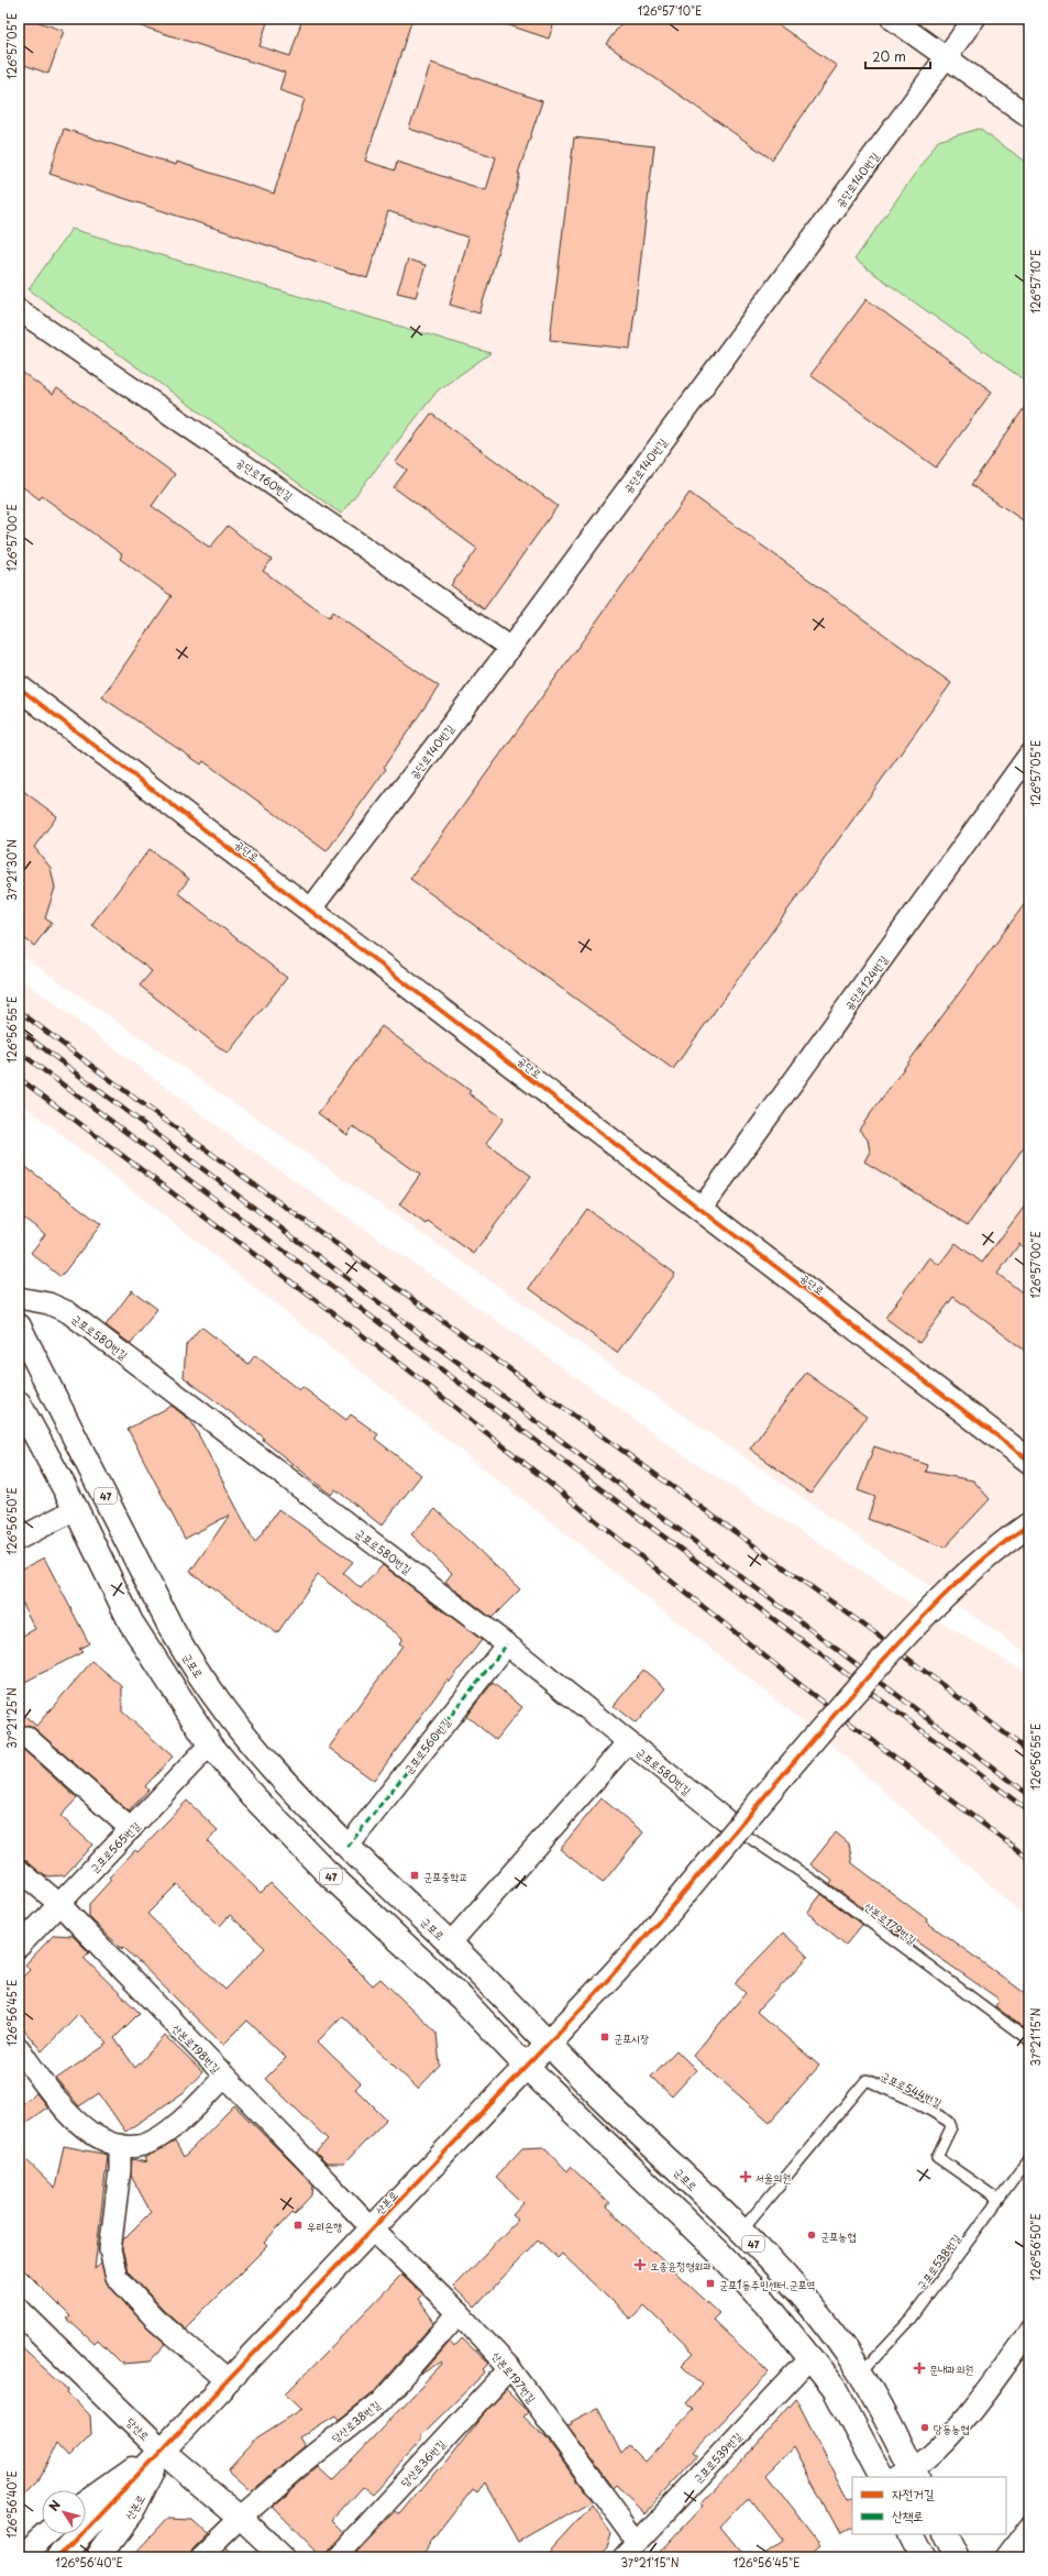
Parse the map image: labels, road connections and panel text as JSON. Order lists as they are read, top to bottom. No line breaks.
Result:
{"streets":{"street":["공단로140번길","공단로160번길","공단로","공단로124번길","군포로580번길","47","군포로","군포로560번길","군포로565번길","산본로198번길","산본로","산본로197번길","당산로38번길","당산로","군포로539번길","당산로36번길"],"lane":["산본로179번길","군포로544번길","군포로538번길"]},"crossings":[["공단로140번길","공단로160번길"],["공단로140번길","공단로"],["공단로","공단로124번길"],["군포로580번길","군포로560번길"],["군포로580번길","산본로179번길"],["47","군포로565번길"],["47","산본로"],["47","군포로539번길"],["군포로","군포로560번길"],["군포로","군포로544번길"],["군포로","산본로"],["군포로","군포로538번길"],["군포로565번길","산본로198번길"],["산본로198번길","산본로"],["산본로198번길","산본로197번길"],["군포로544번길","군포로538번길"],["산본로","산본로197번길"],["산본로","당산로"],["산본로197번길","당산로38번길"],["산본로197번길","군포로539번길"],["산본로197번길","당산로36번길"],["당산로38번길","당산로"]],"places":{"transit":["군포중학교","군포시장","우리은행","군포1동주민센터.군포역"],"health":["서울의원","오종윤정형외과","문내과의원"],"other":["군포농협","당동농협"]},"legend":["자전거길","산책로"],"scale_bar":"20 m","north":"top left","coordinates":["126°57'10\"E","126°57'05\"E","126°57'00\"E","37°21'30\"N","126°56'55\"E","126°56'50\"E","37°21'25\"N","126°56'45\"E","37°21'15\"N","126°56'40\"E"]}
